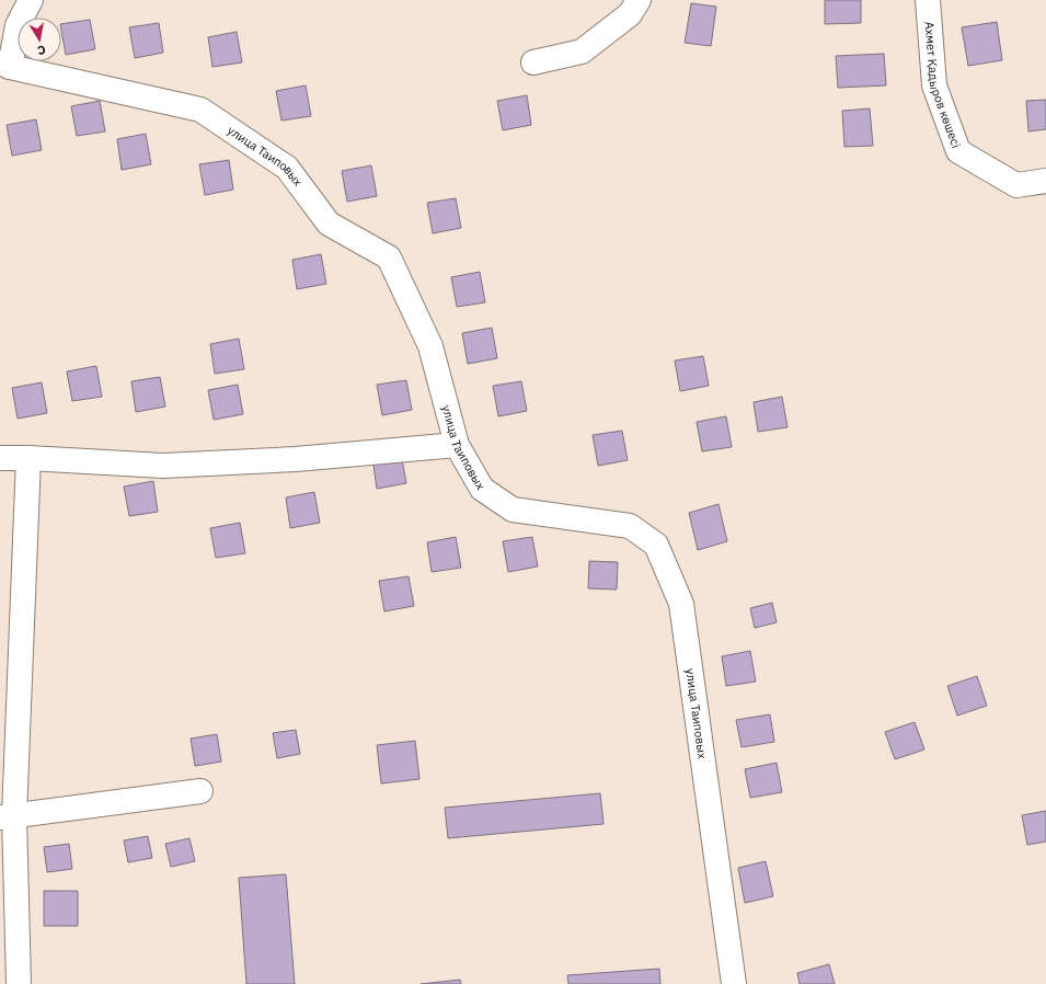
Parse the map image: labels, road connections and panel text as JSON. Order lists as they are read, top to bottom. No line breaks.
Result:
{"streets":{"street":["Ахмет Қадыров көшесі","улица Таиповых"]},"north":"bottom"}
